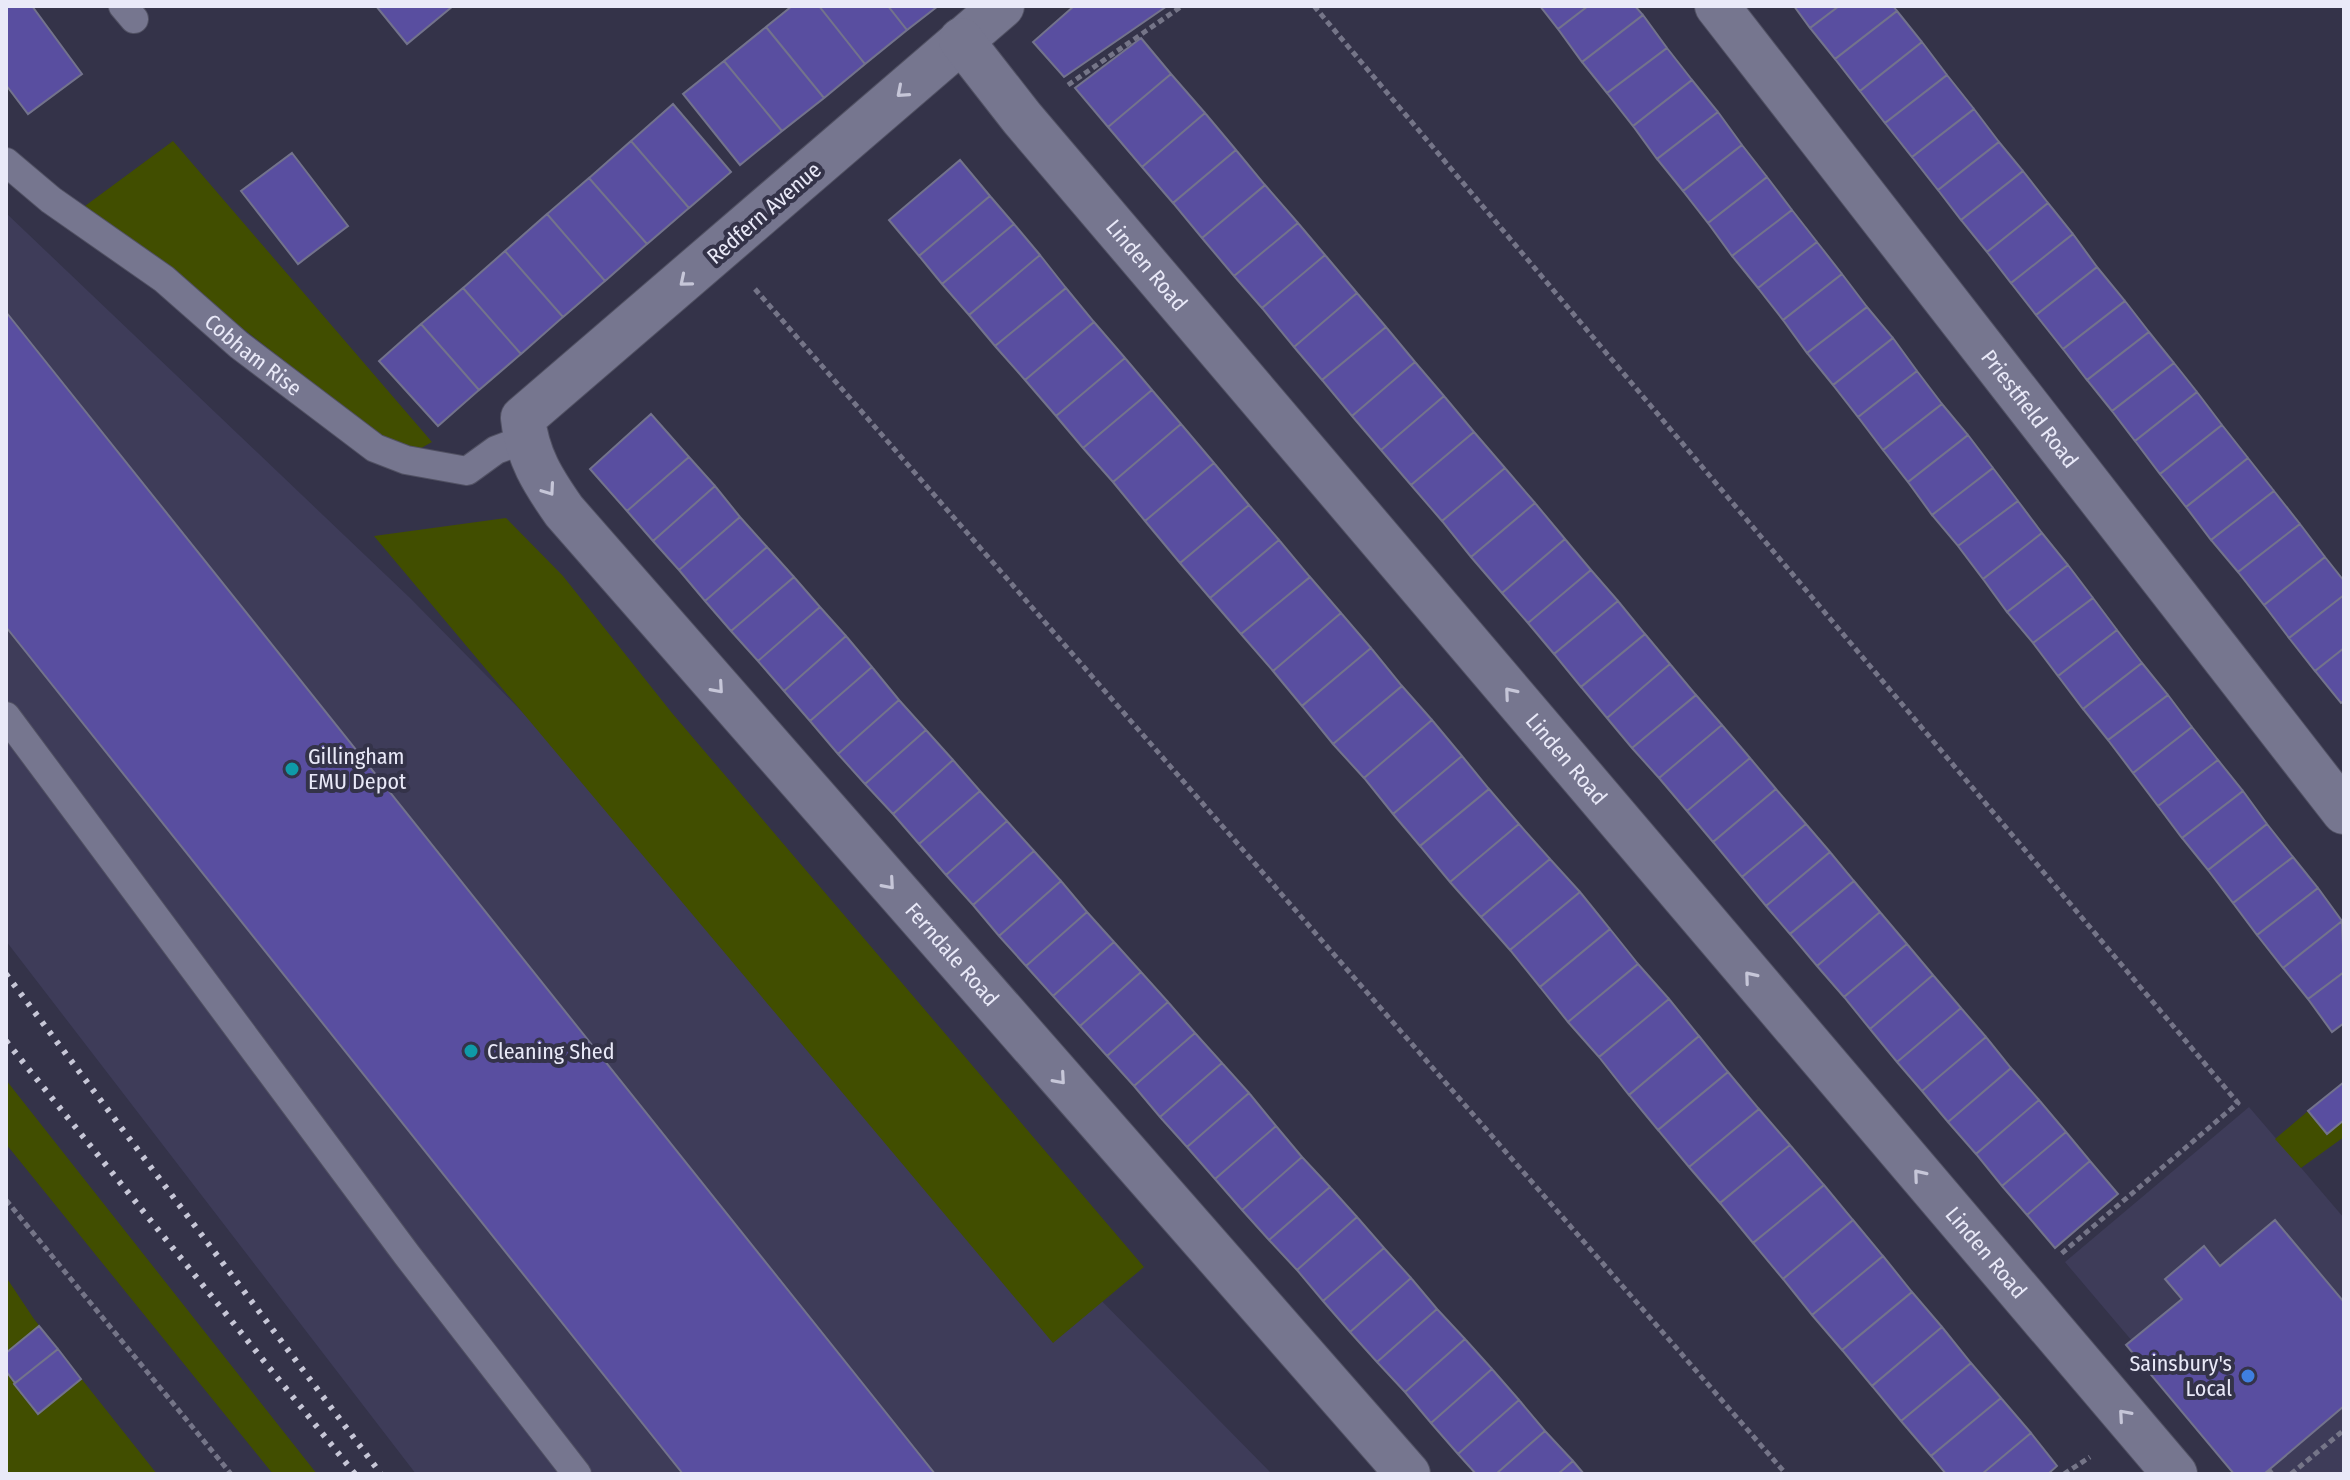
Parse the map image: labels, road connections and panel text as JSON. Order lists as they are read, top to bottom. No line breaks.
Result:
{"streets":{"street":["Redfern Avenue","Linden Road","Priestfield Road","Ferndale Road"],"lane":["Cobham Rise"]},"crossings":[["Redfern Avenue","Linden Road"],["Redfern Avenue","Cobham Rise"],["Redfern Avenue","Ferndale Road"],["Cobham Rise","Ferndale Road"]],"one_way":["Redfern Avenue","Linden Road","Ferndale Road"],"places":["Gillingham EMU Depot","Cleaning Shed","Sainsbury's Local"]}
